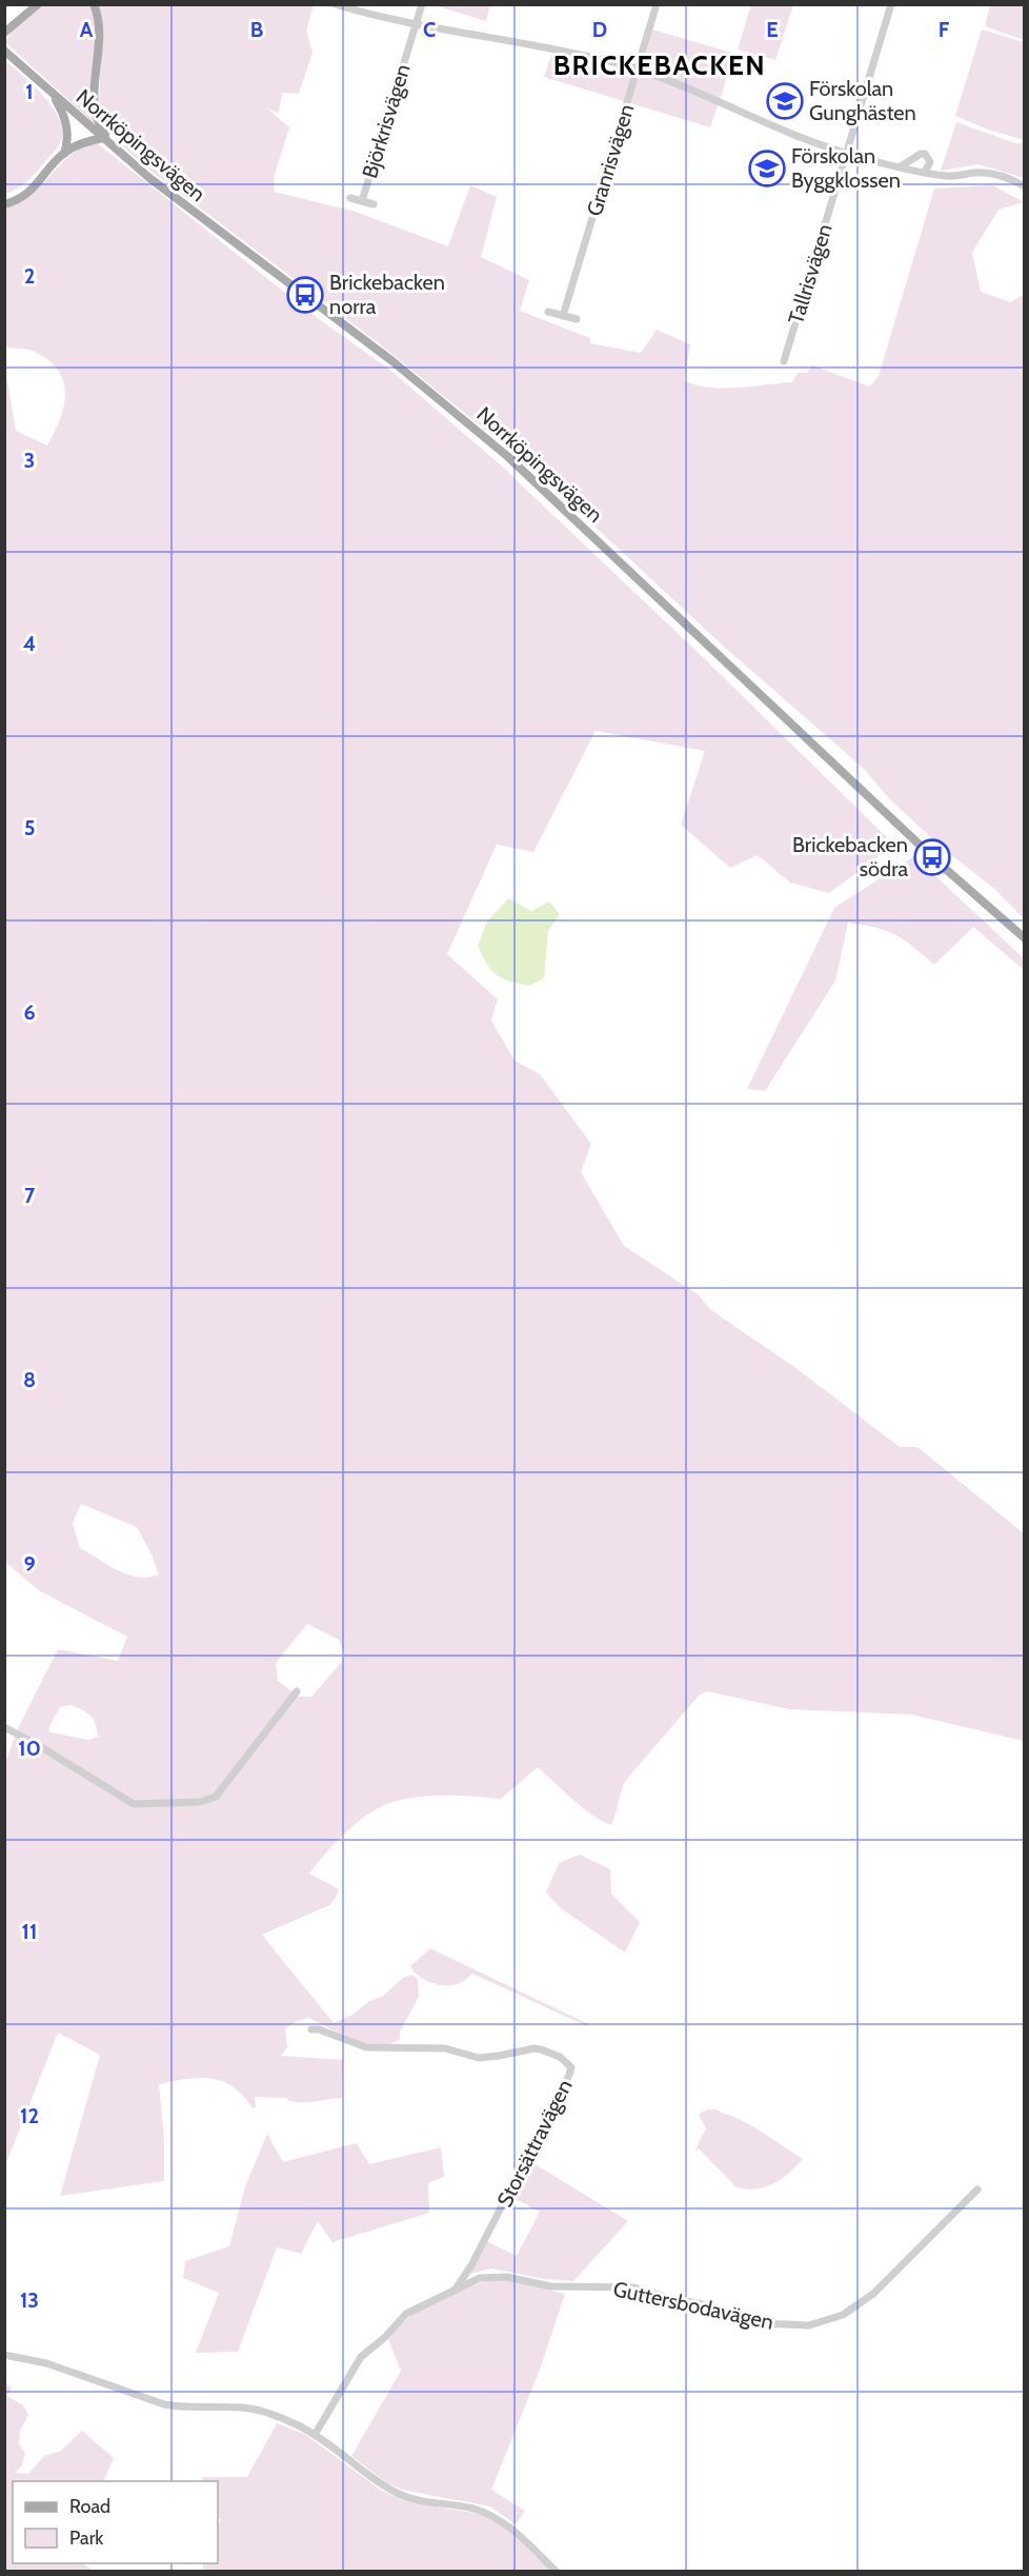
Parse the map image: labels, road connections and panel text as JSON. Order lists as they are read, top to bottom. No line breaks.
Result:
{"streets":{"main road":["Norrköpingsvägen"],"street":["Björkrisvägen","Granrisvägen","Tallrisvägen","Storsättravägen","Guttersbodavägen"]},"crossings":[["Storsättravägen","Guttersbodavägen"]],"districts":["BRICKEBACKEN"],"places":{"school or university":["Förskolan Gunghästen","Förskolan Byggklossen"],"bus stop":["Brickebacken norra","Brickebacken södra"]},"legend":["Road","Park"],"grid":{"columns":["A","B","C","D","E","F"],"rows":["1","2","3","4","5","6","7","8","9","10","11","12","13"]}}
